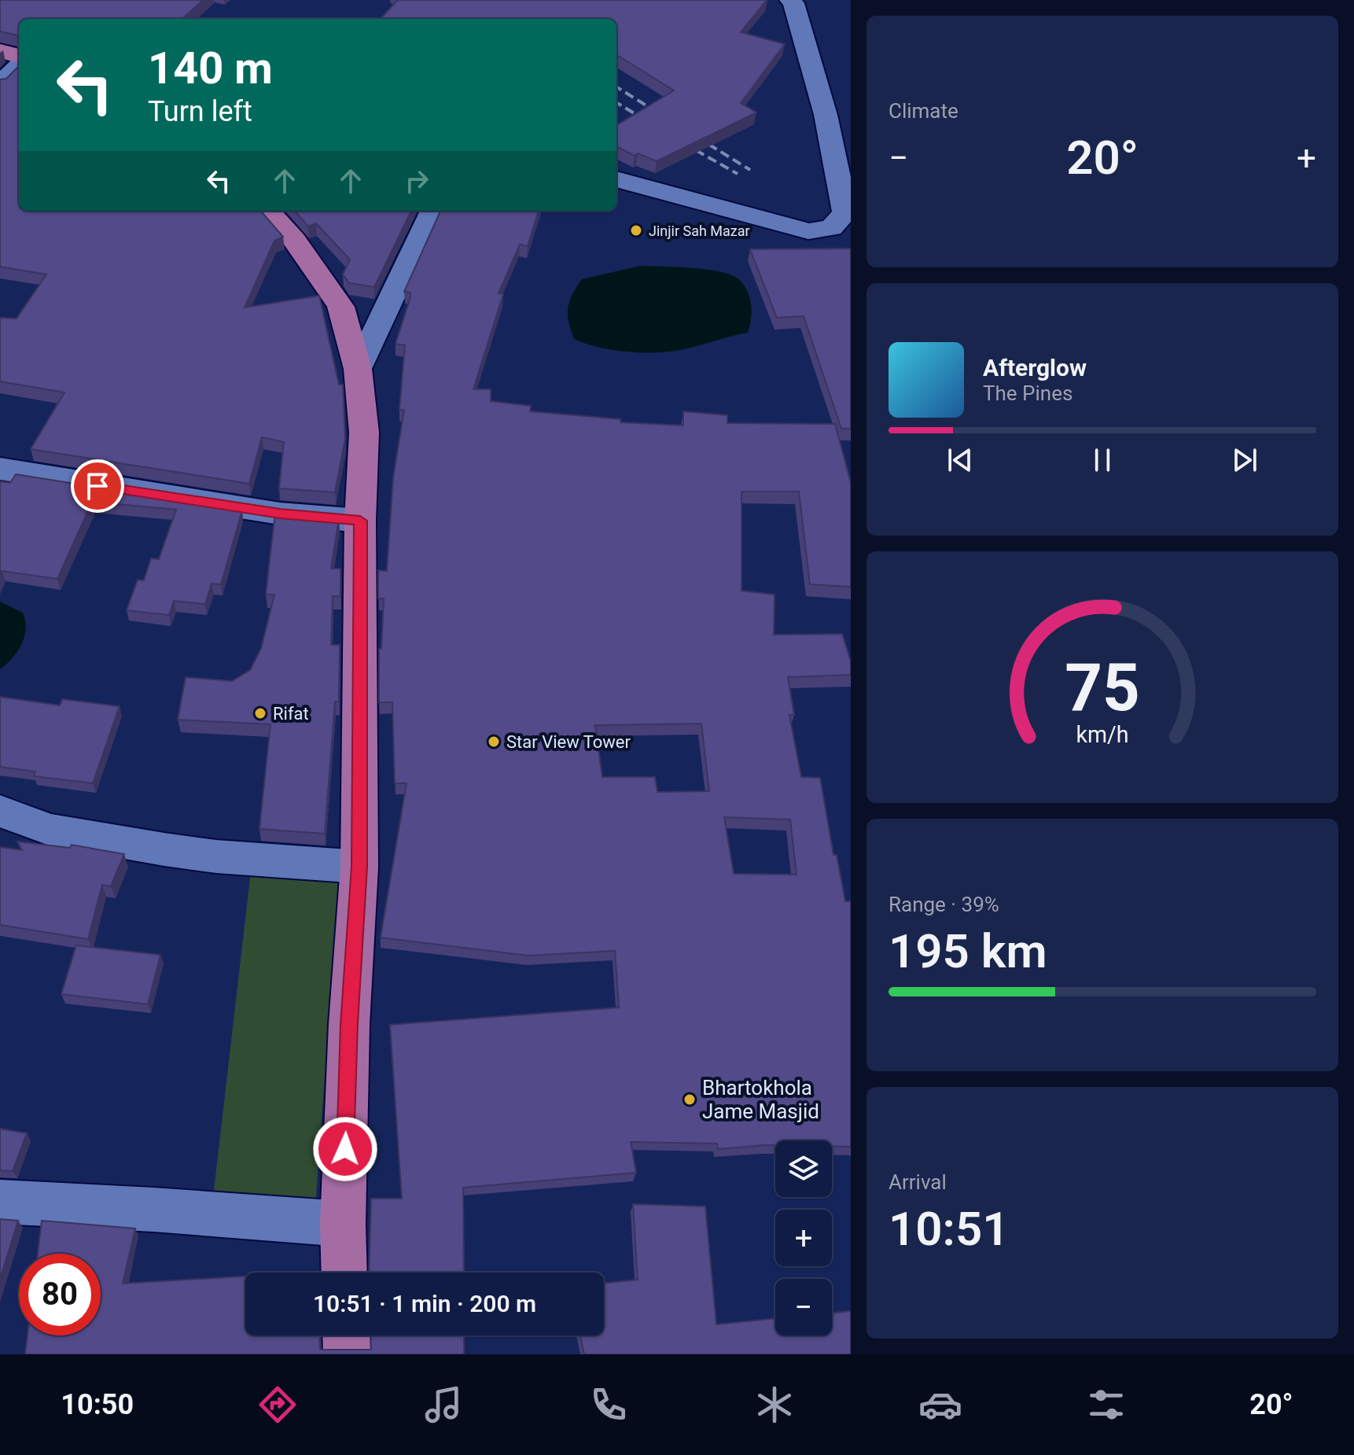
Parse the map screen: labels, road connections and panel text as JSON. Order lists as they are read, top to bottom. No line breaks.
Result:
{"places":["Jinjir Sah Mazar","Rifat","Star View Tower","Bhartokhola Jame Masjid"],"page":{"tile":["Climate",["Range · 39%","195 km"],["Arrival","10:51"]],"turn":["140 m","Turn left"],"heat":["−","20°","+"],"song":["Afterglow","The Pines"],"map_buttons":["+","−"],"limit":"80","trip":"10:51 · 1 min · 200 m","tabs":["10:50","20°"],"gauge":["75","km/h"]}}
